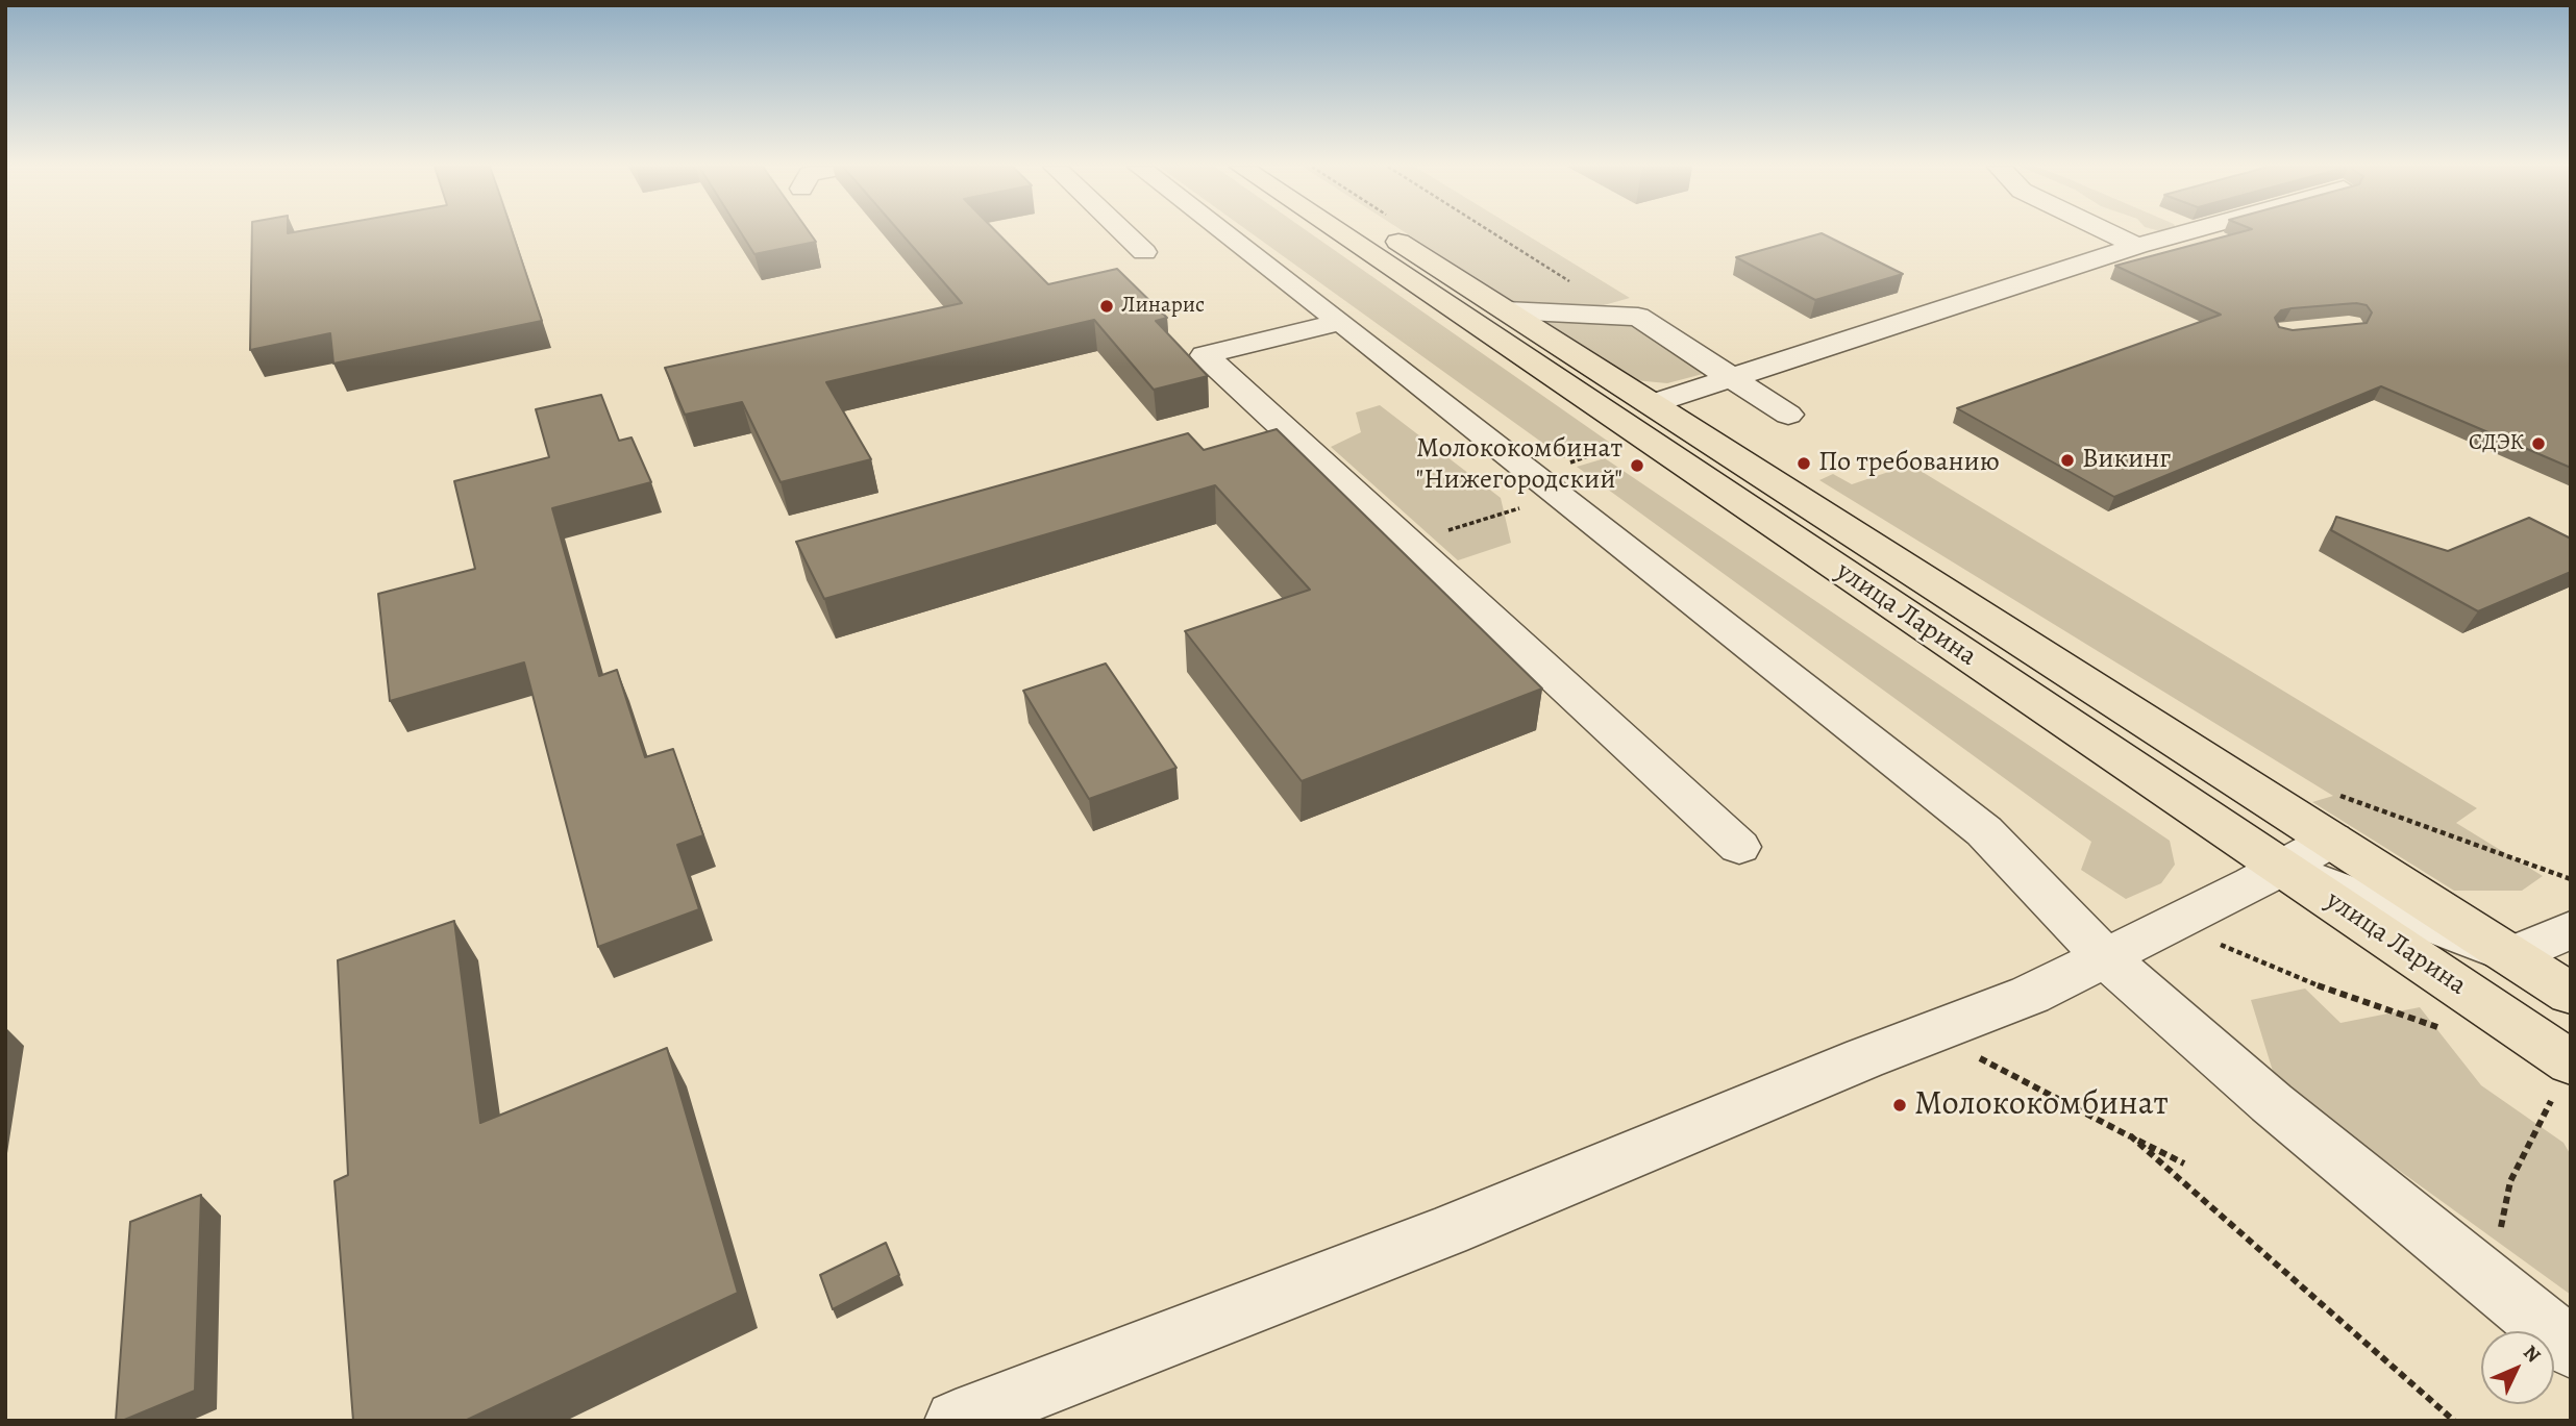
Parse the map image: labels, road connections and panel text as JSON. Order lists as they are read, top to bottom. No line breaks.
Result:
{"streets":{"main road":["улица Ларина"]},"places":["Линарис","СДЭК","Викинг","По требованию","Молококомбинат \"Нижегородский\"","Молококомбинат"],"north":"top right"}
